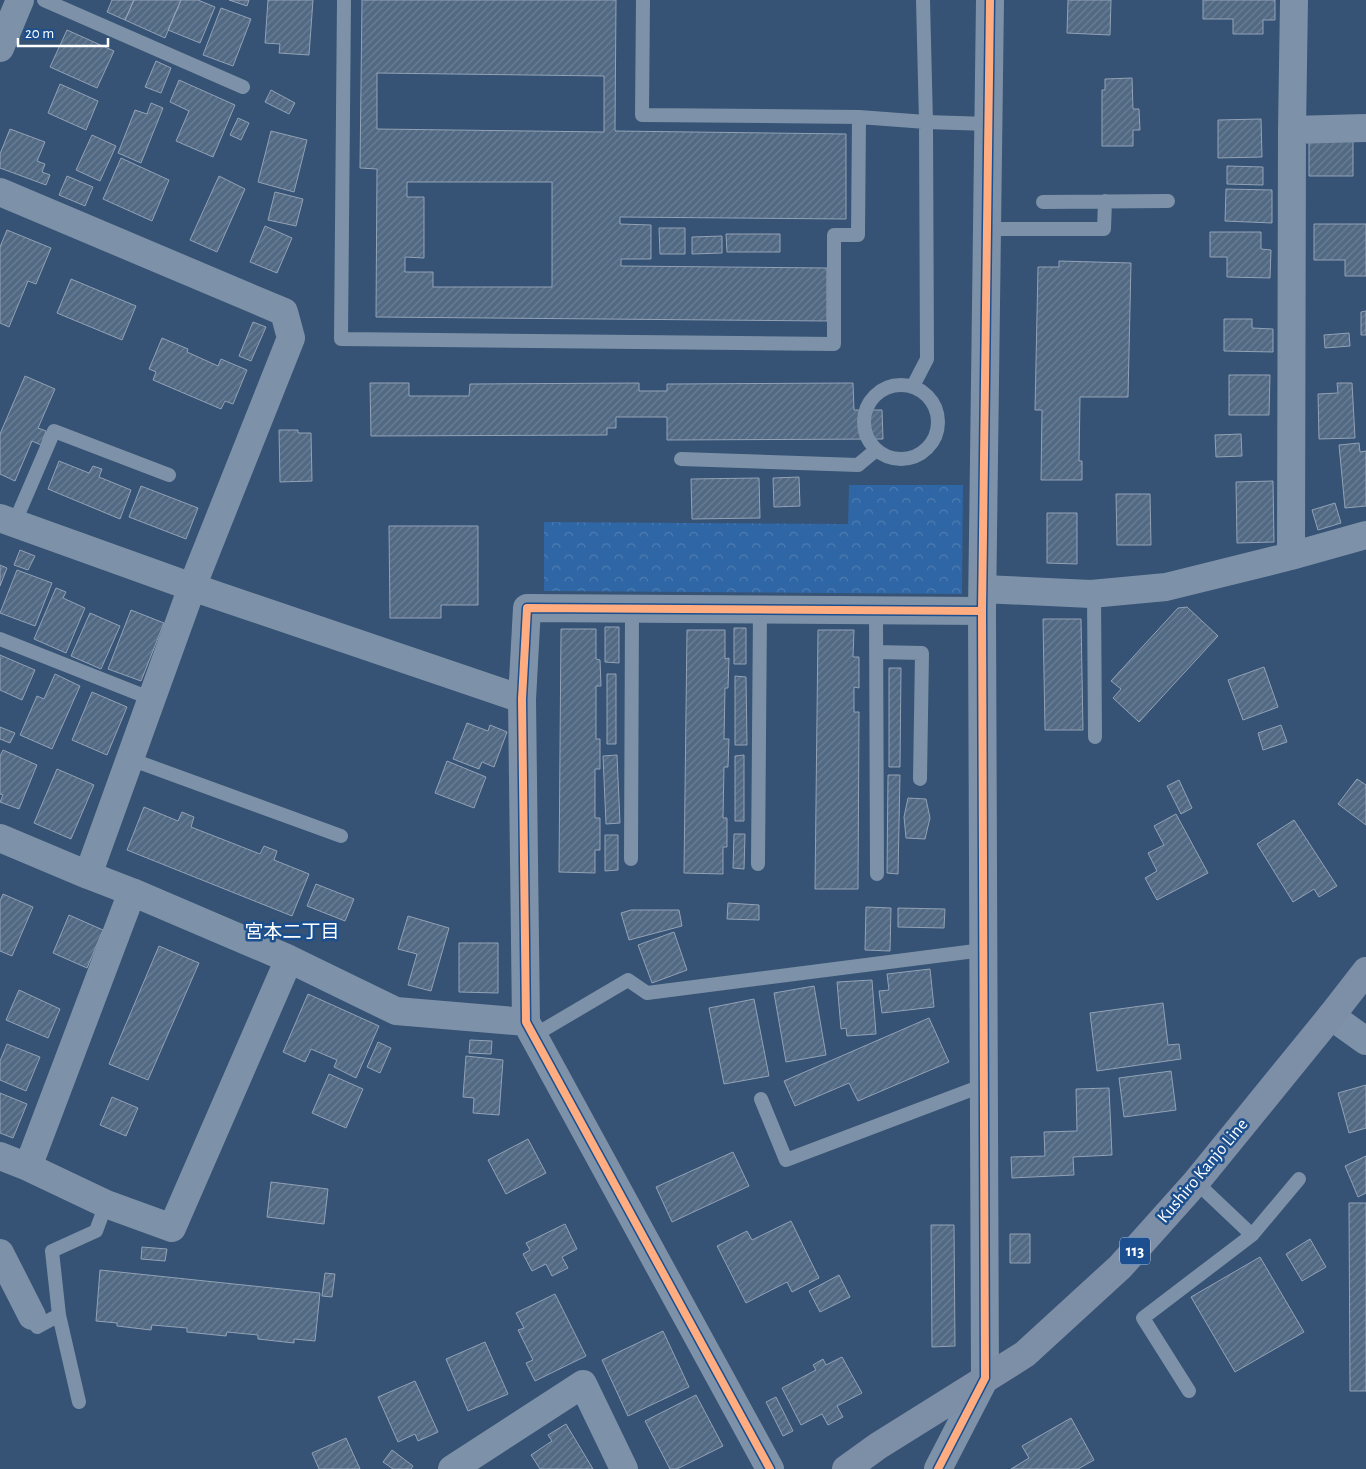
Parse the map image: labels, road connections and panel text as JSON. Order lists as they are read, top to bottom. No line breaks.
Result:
{"streets":{"main road":["Kushiro Kanjo Line","113"]},"districts":["宮本二丁目"],"scale_bar":"20 m"}
